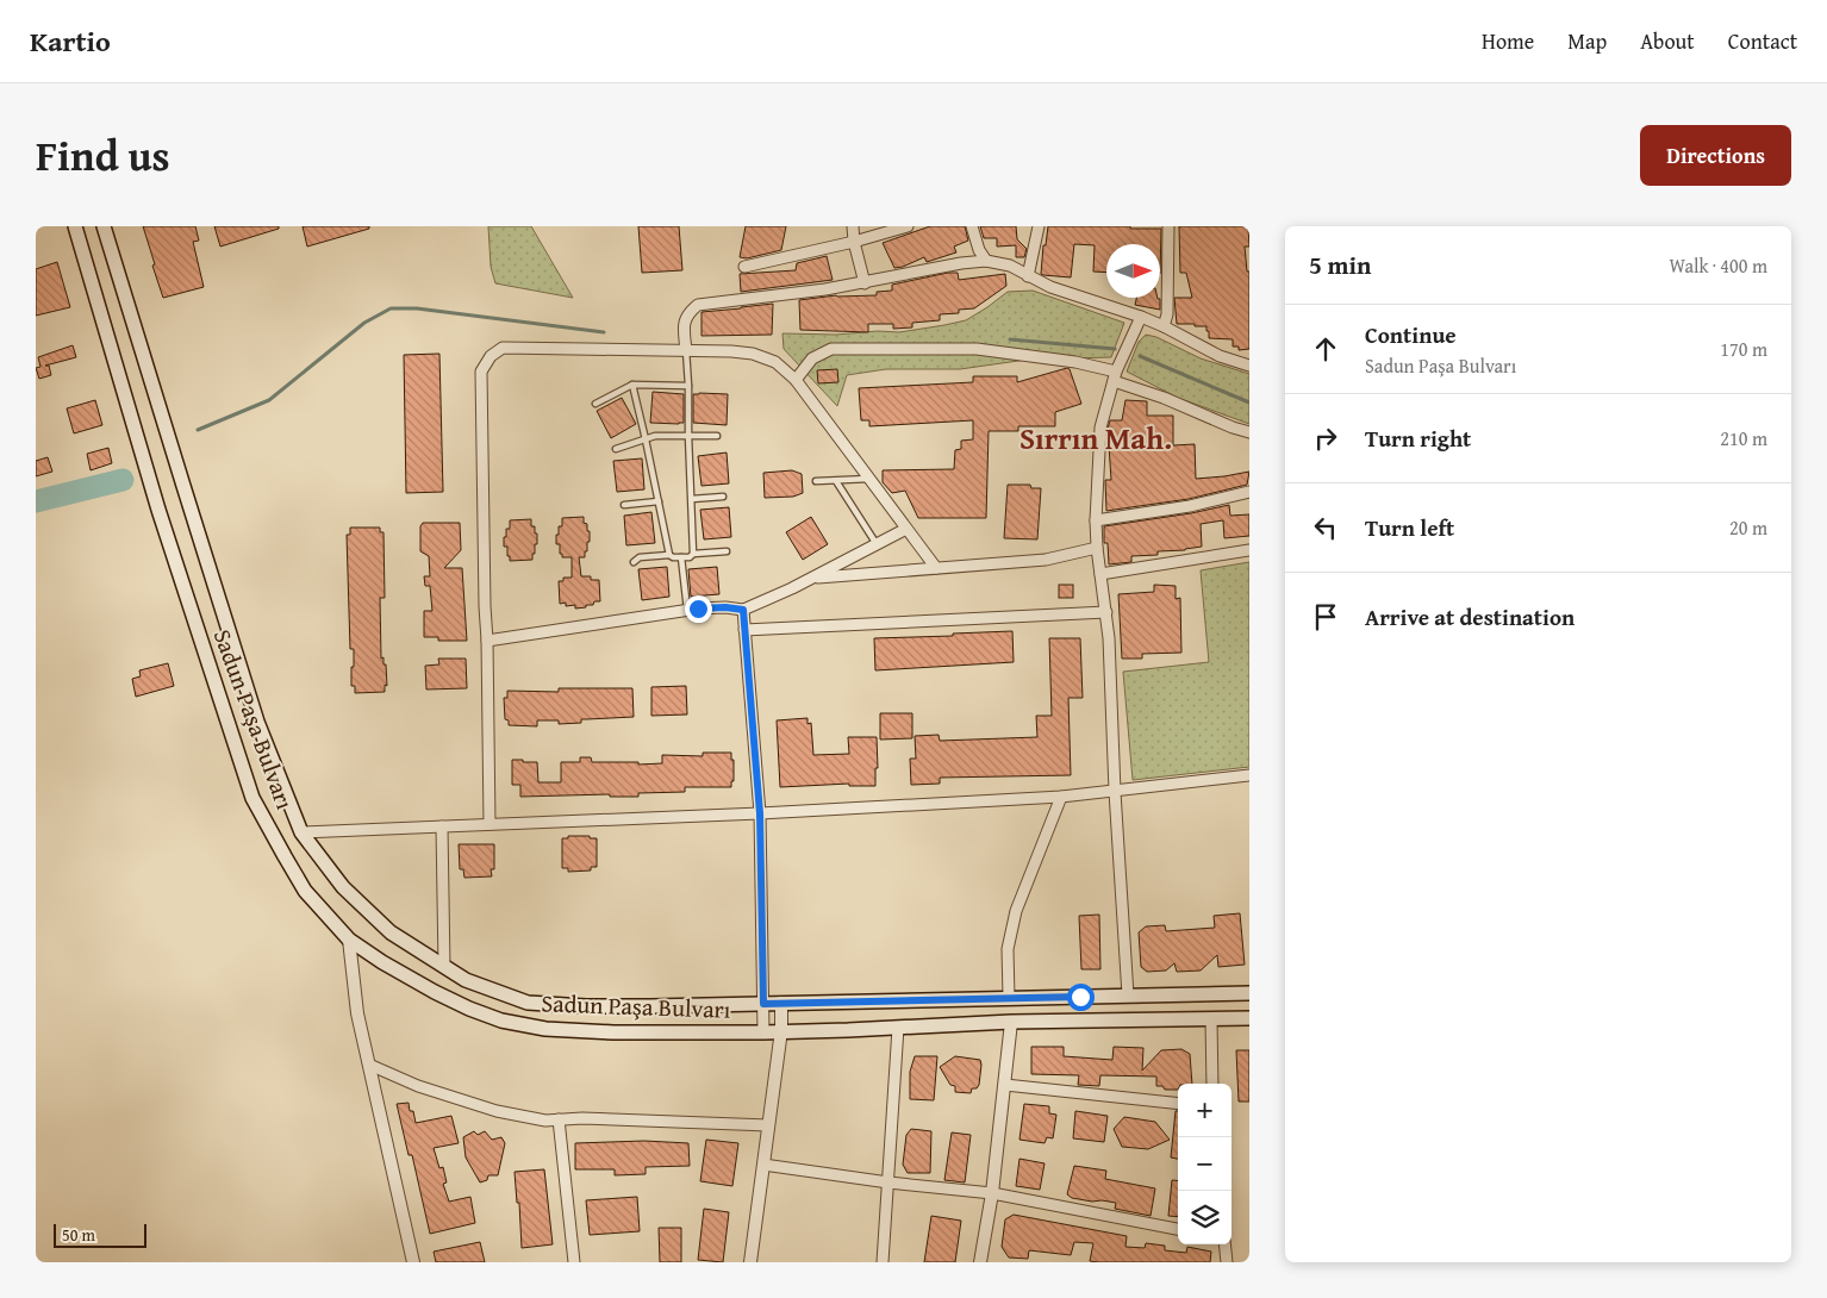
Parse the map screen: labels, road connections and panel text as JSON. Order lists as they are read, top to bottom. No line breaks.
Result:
{"streets":{"main road":["Sadun Paşa Bulvarı"]},"districts":["Sırrın Mah."],"scale_bar":"50 m","north":"right","page":{"header":"Kartio","nav":["Home","Map","About","Contact"],"title":"Find us","buttons":"Directions","heading":["5 min","Walk · 400 m"],"list":[["Continue","Sadun Paşa Bulvarı","170 m"],["Turn right","210 m"],["Turn left","20 m"],"Arrive at destination"],"map_buttons":["+","−"],"scale":"50 m"}}
